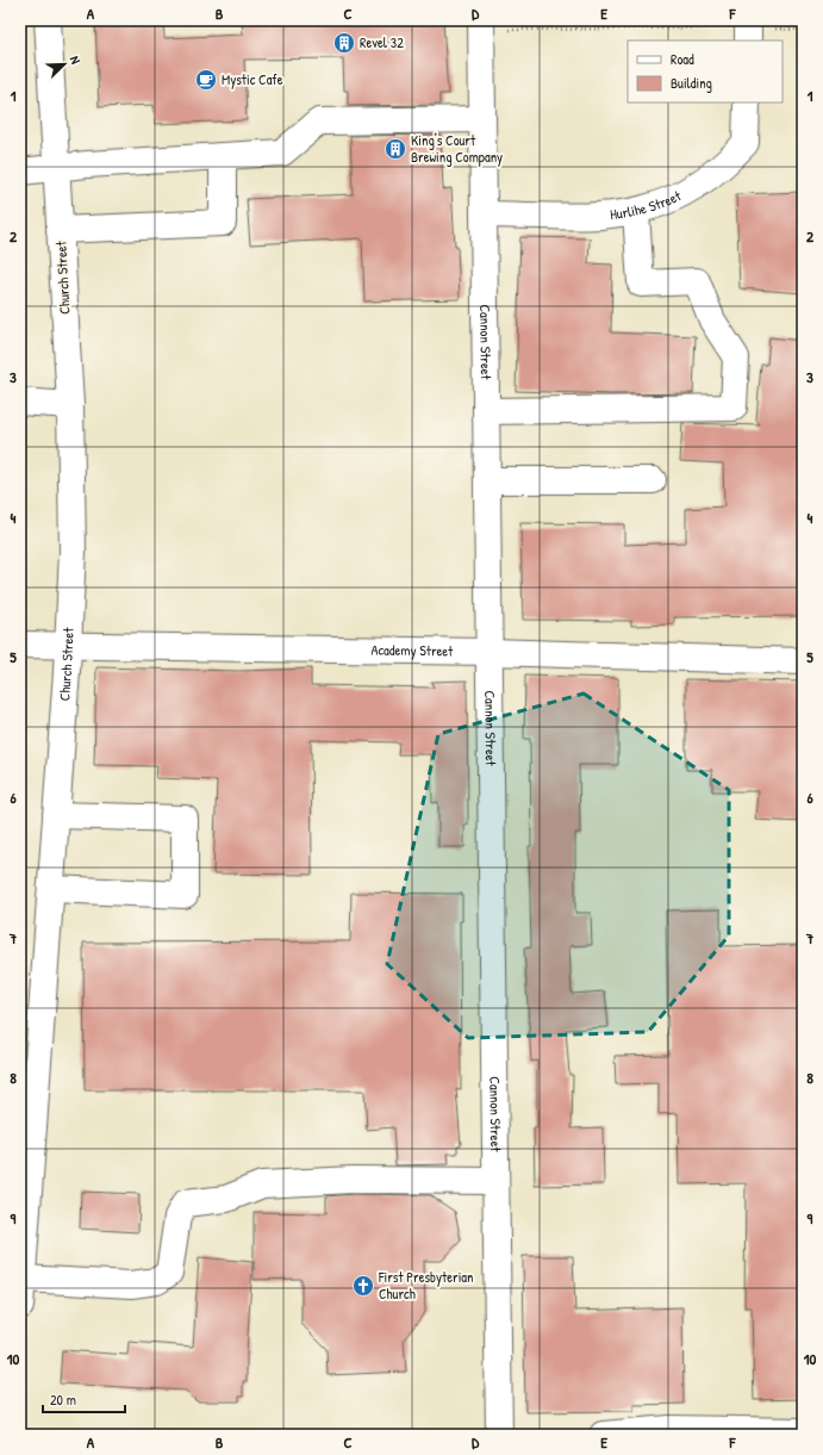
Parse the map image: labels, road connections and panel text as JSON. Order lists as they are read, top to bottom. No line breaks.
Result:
{"streets":{"main road":["Hurlihe Street","Church Street","Cannon Street","Academy Street"]},"crossings":[["Hurlihe Street","Cannon Street"],["Church Street","Academy Street"],["Cannon Street","Academy Street"]],"places":{"building":["Revel 32","King's Court Brewing Company"],"cafe":["Mystic Cafe"],"church":["First Presbyterian Church"]},"legend":["Road","Building"],"scale_bar":"20 m","north":"top right","grid":{"columns":["A","B","C","D","E","F"],"rows":["1","2","3","4","5","6","7","8","9","10"]}}
